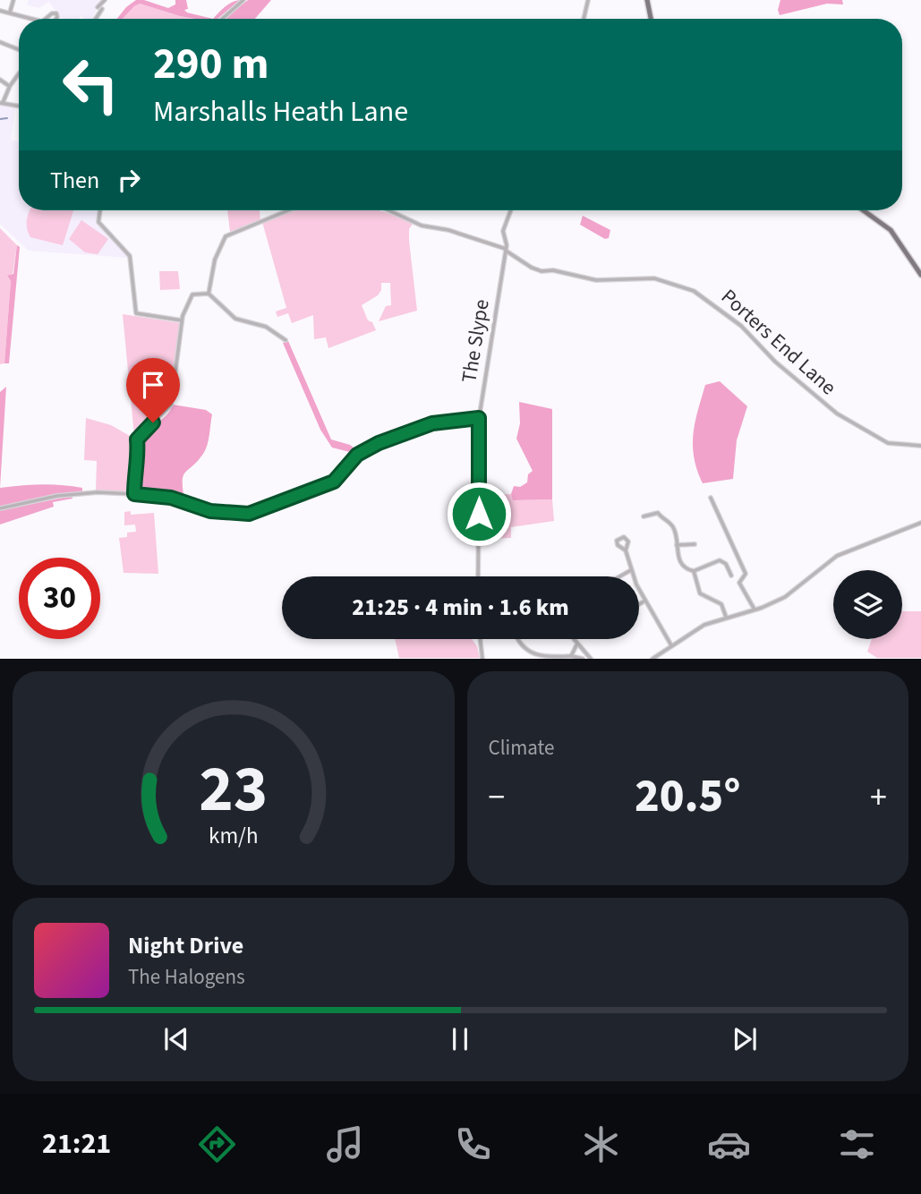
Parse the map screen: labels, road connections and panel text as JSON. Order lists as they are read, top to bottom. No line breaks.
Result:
{"streets":{"street":["The Slype","Porters End Lane"]},"crossings":[["The Slype","Porters End Lane"]],"page":{"turn":["290 m","Marshalls Heath Lane"],"then":"Then","limit":"30","trip":"21:25 · 4 min · 1.6 km","tile":"Climate","heat":["−","20.5°","+"],"song":["Night Drive","The Halogens"],"tabs":"21:21","gauge":["23","km/h"]}}
